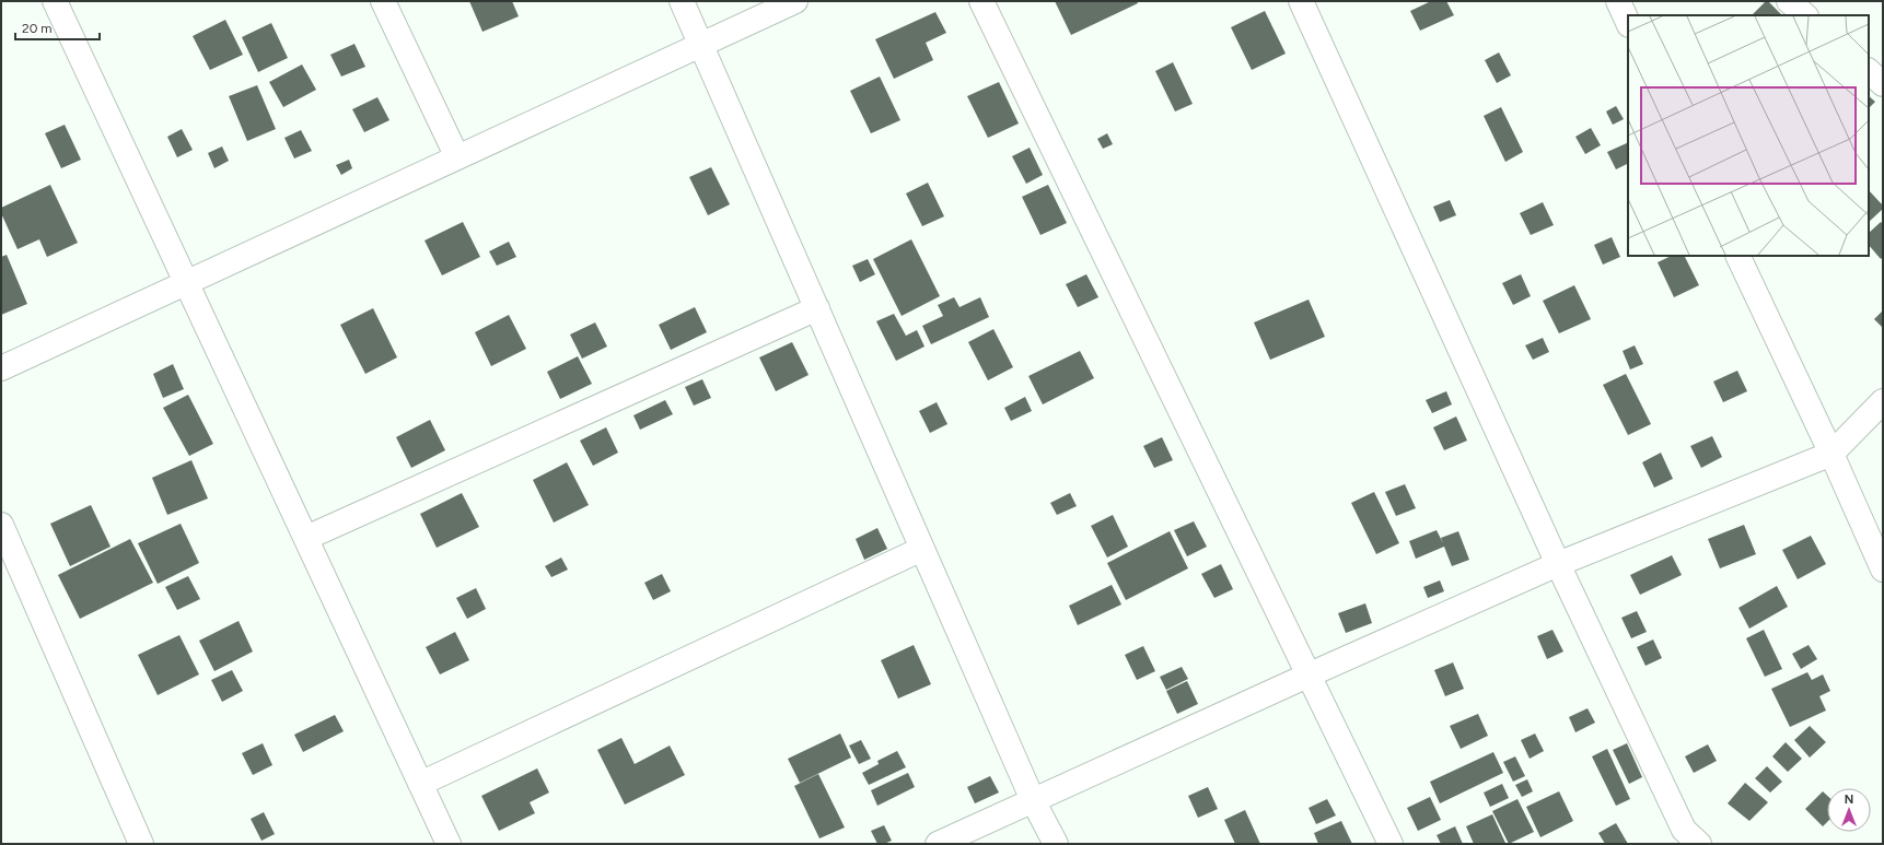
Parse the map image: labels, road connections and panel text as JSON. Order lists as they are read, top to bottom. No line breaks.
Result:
{"scale_bar":"20 m","north":"top"}
